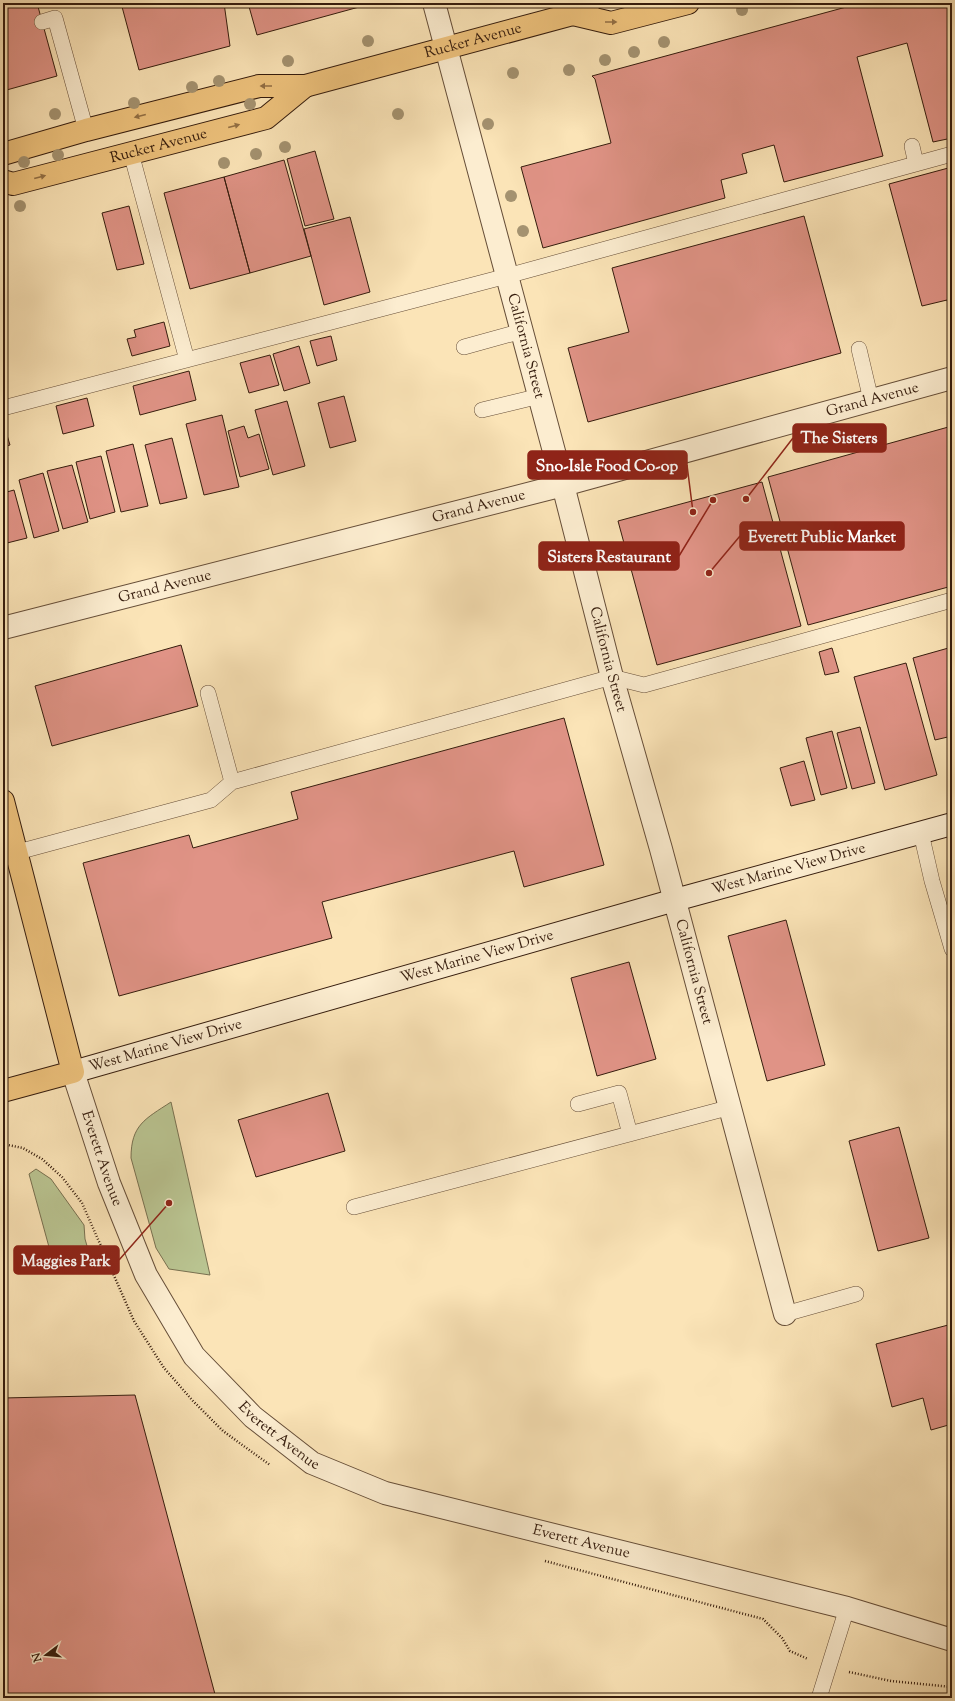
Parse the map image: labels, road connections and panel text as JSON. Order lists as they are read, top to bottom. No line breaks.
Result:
{"streets":{"main road":["Rucker Avenue","West Marine View Drive","Everett Avenue"],"street":["California Street","Grand Avenue"]},"crossings":[["Rucker Avenue","California Street"],["California Street","Grand Avenue"],["California Street","West Marine View Drive"],["West Marine View Drive","Everett Avenue"]],"places":["The Sisters","Sisters Restaurant","Sno-Isle Food Co-op","Everett Public Market","Maggies Park"],"north":"left"}
